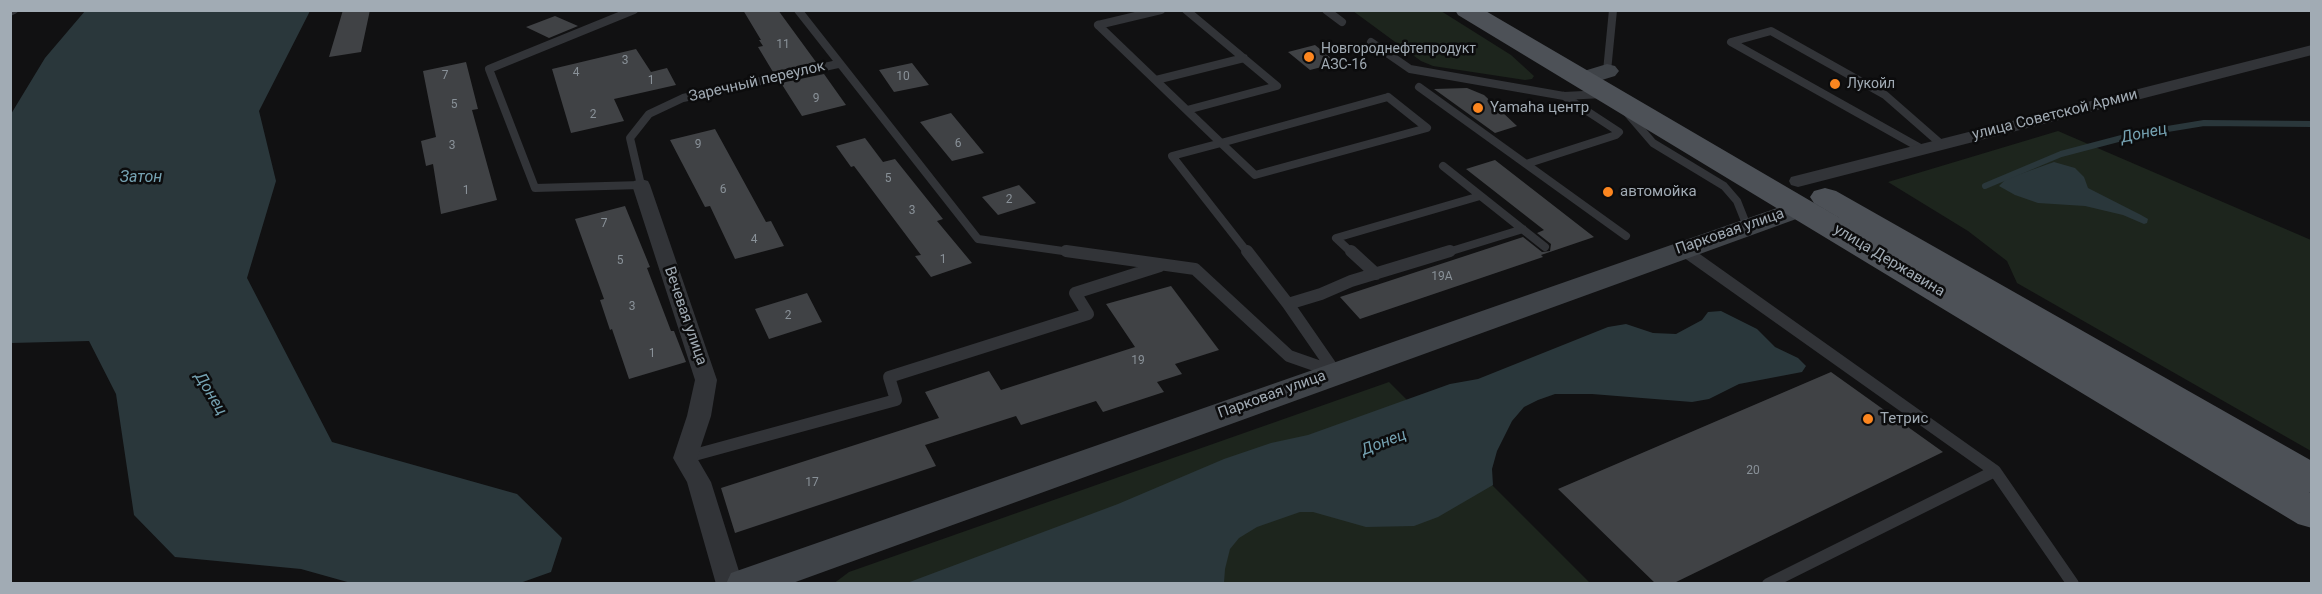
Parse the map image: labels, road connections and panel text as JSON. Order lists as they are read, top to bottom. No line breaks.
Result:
{"streets":{"main road":["улица Державина"],"street":["улица Советской Армии","Парковая улица","Вечевая улица"],"lane":["Заречный переулок"]},"crossings":[["Заречный переулок","Вечевая улица"],["улица Советской Армии","Парковая улица"],["улица Советской Армии","улица Державина"],["Парковая улица","улица Державина"]],"water":["Донец","Затон"],"places":["Новгороднефтепродукт АЗС-16","Лукойл","Yamaha центр","автомойка","Тетрис"],"house_numbers":["11","3","4","7","10","1","9","5","2","6","9","3","5","6","1","2","3","7","4","1","5","19А","3","2","1","19","20","17"]}
